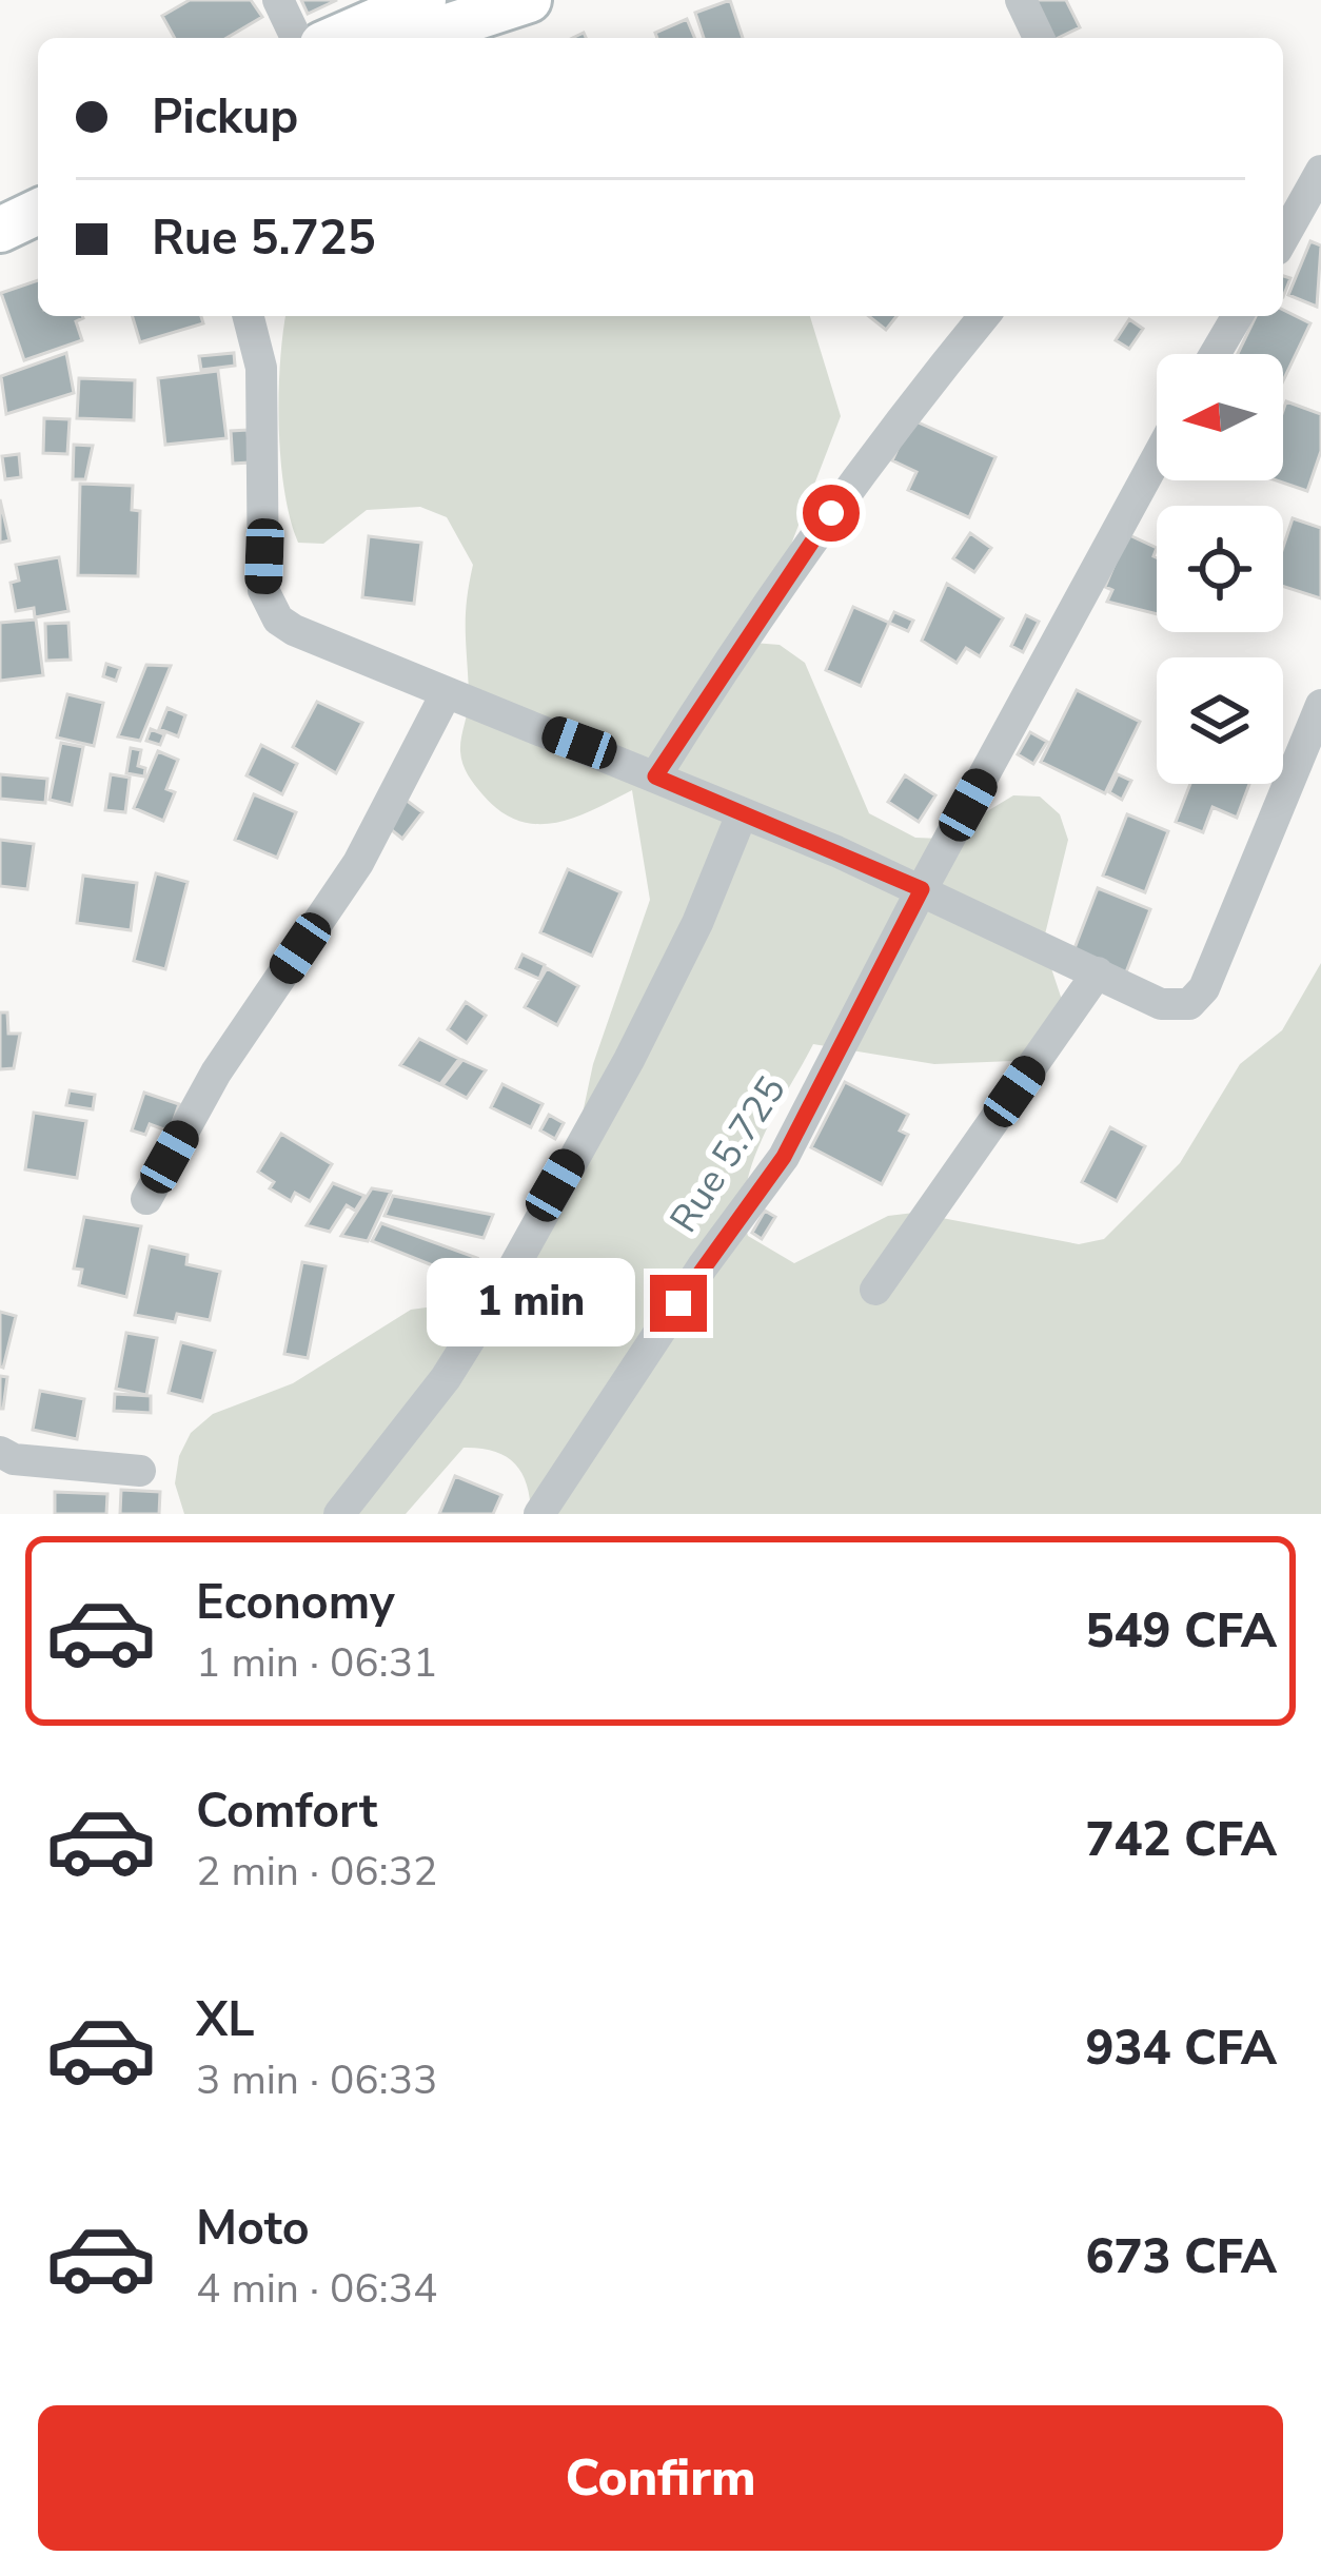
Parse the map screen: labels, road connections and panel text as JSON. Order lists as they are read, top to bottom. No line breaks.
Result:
{"streets":{"street":["Rue 5.725"]},"north":"left","page":{"banner":["Pickup","Rue 5.725"],"bubble":"1 min","list":[{"name":"Economy","note":"1 min · 06:31","value":"549 CFA"},{"name":"Comfort","note":"2 min · 06:32","value":"742 CFA"},{"name":"XL","note":"3 min · 06:33","value":"934 CFA"},{"name":"Moto","note":"4 min · 06:34","value":"673 CFA"}],"buttons":"Confirm"}}
